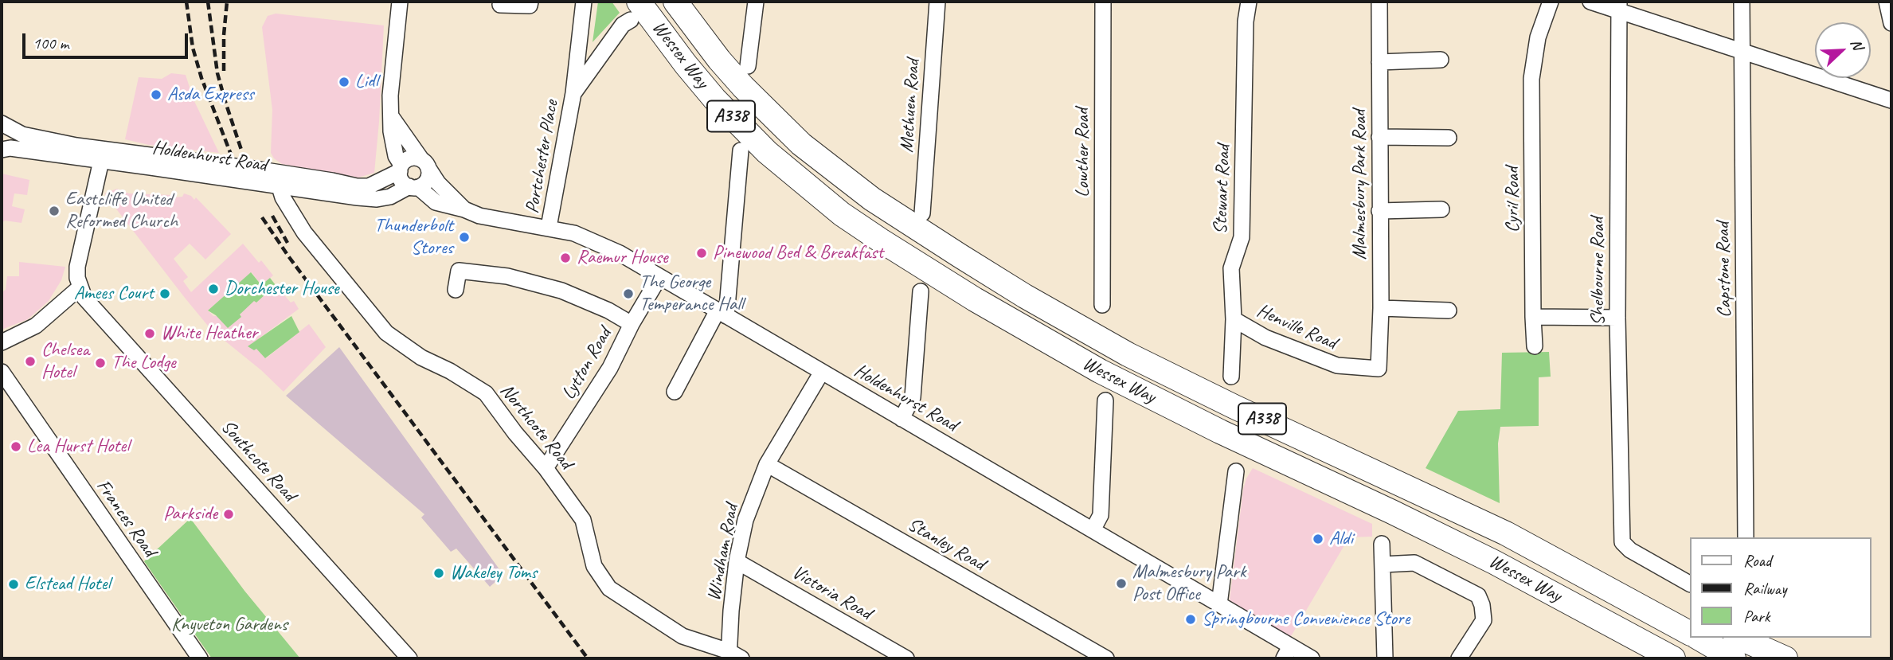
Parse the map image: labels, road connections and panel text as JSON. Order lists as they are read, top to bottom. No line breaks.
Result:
{"streets":{"highway":["Wessex Way","A338"],"street":["Methuen Road","Lowther Road","Holdenhurst Road","Portchester Place","Malmesbury Park Road","Stewart Road","Cyril Road","Capstone Road","Shelbourne Road","Henville Road","Lytton Road","Northcote Road","Southcote Road","Frances Road","Stanley Road","Windham Road","Victoria Road"]},"crossings":[["Wessex Way","Portchester Place"],["Holdenhurst Road","Portchester Place"],["Holdenhurst Road","Lytton Road"],["Holdenhurst Road","Northcote Road"],["Holdenhurst Road","Windham Road"],["Malmesbury Park Road","Henville Road"],["Stewart Road","Henville Road"],["Lytton Road","Northcote Road"],["Northcote Road","Windham Road"],["Stanley Road","Windham Road"],["Windham Road","Victoria Road"]],"parks":["Knyveton Gardens"],"places":["Lidl","Asda Express","Eastcliffe United Reformed Church","Thunderbolt Stores","Pinewood Bed & Breakfast","Raemur House","Dorchester House","Amees Court","The George Temperance Hall","White Heather","Chelsea Hotel","The Lodge","Lea Hurst Hotel","Parkside","Aldi","Wakeley Toms","Malmesbury Park Post Office","Elstead Hotel","Springbourne Convenience Store"],"legend":["Road","Railway","Park"],"scale_bar":"100 m","north":"top right"}
